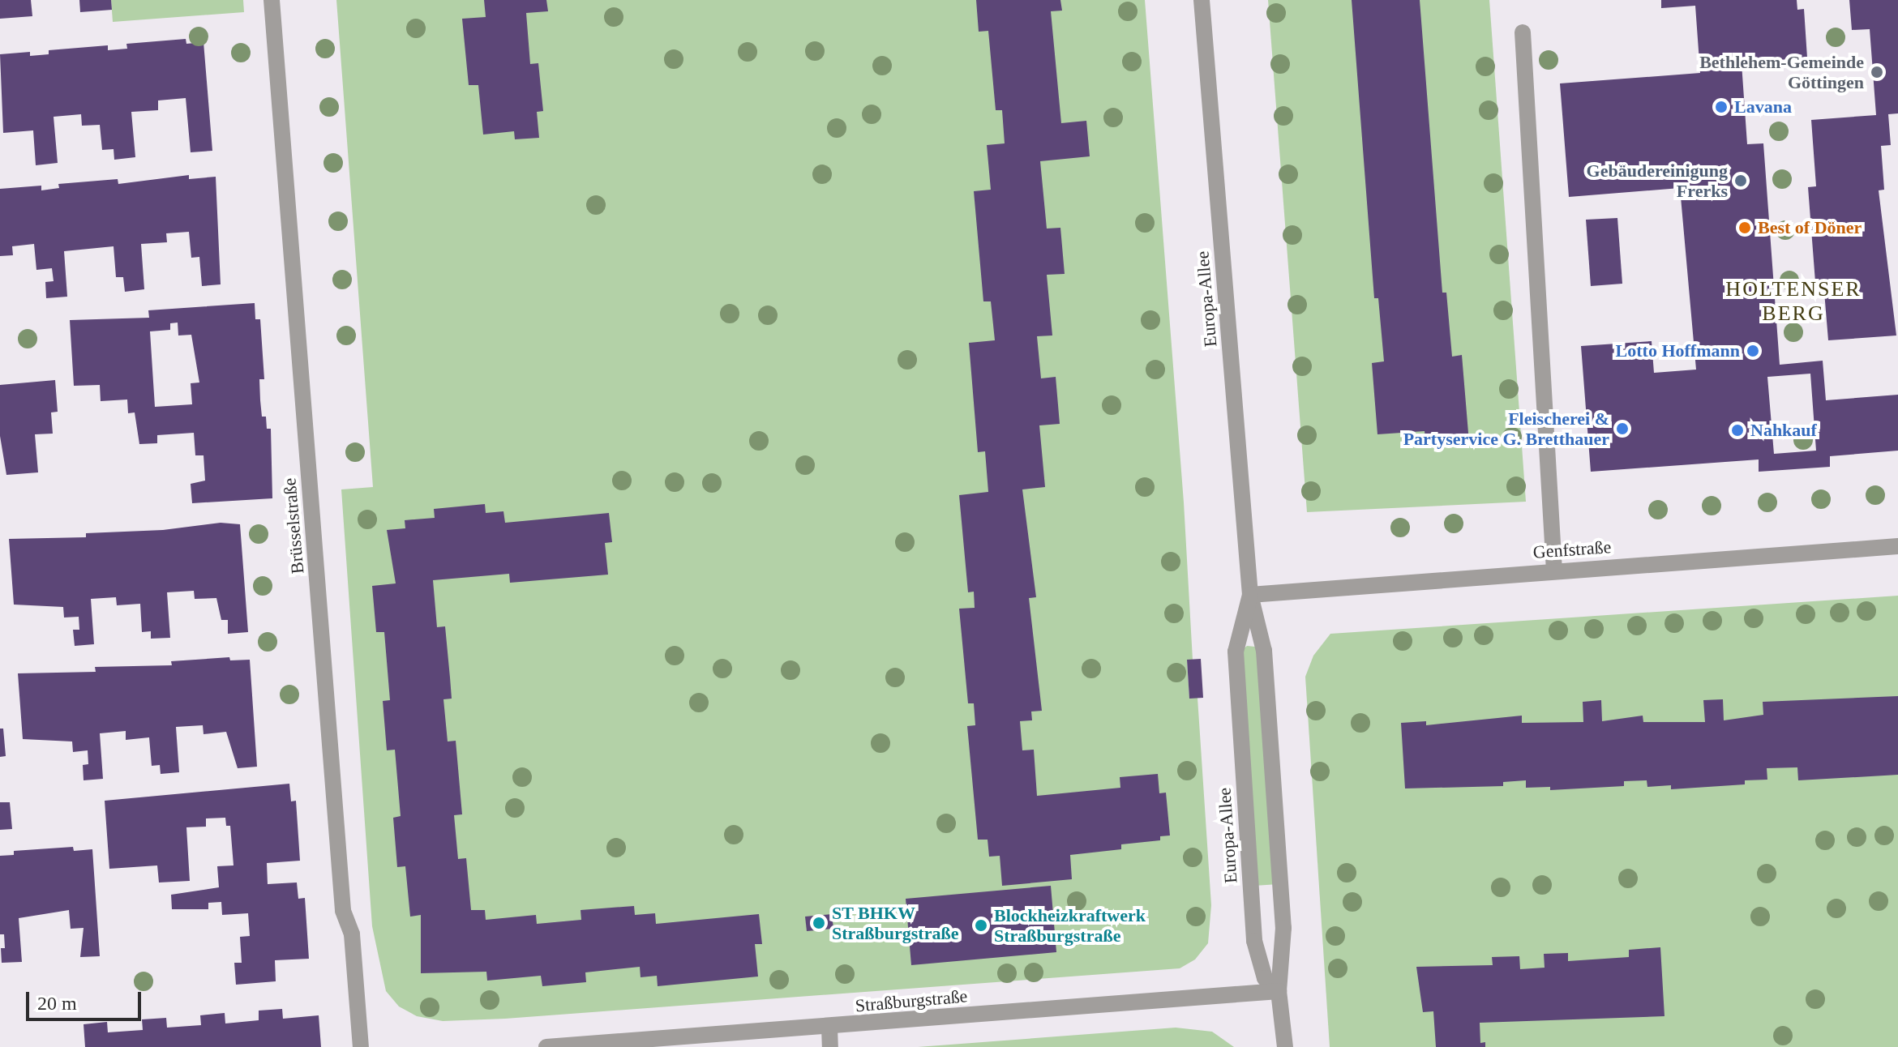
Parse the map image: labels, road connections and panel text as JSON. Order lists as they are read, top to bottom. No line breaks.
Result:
{"streets":{"street":["Europa-Allee","Brüsselstraße","Genfstraße","Straßburgstraße"]},"crossings":[["Europa-Allee","Genfstraße"],["Europa-Allee","Straßburgstraße"]],"districts":["HOLTENSER BERG"],"places":["Bethlehem-Gemeinde Göttingen","Lavana","Gebäudereinigung Frerks","Best of Döner","Lotto Hoffmann","Fleischerei & Partyservice G. Bretthauer","Nahkauf","ST BHKW Straßburgstraße","Blockheizkraftwerk Straßburgstraße"],"scale_bar":"20 m"}
